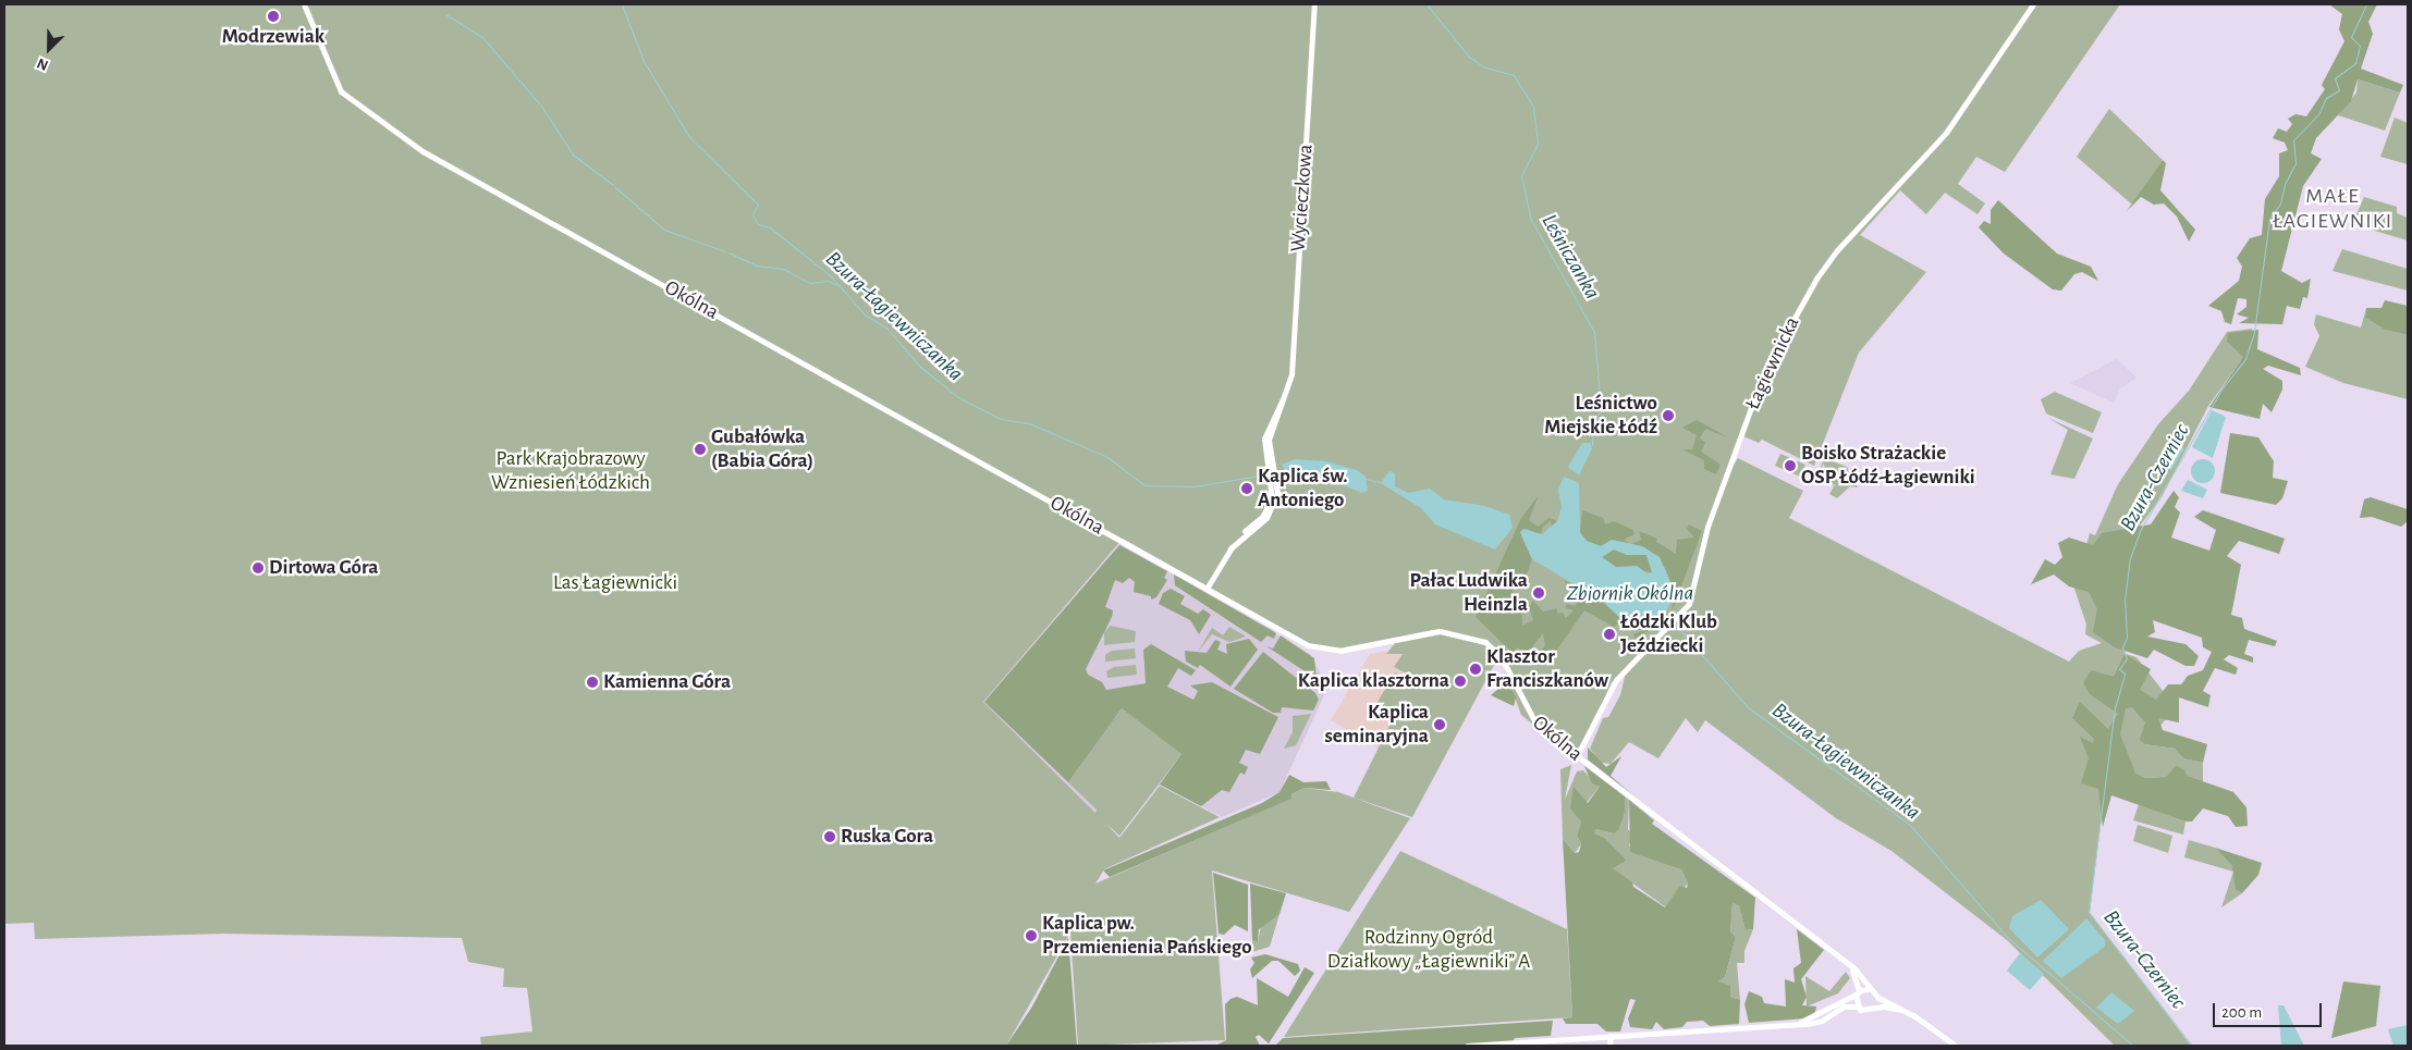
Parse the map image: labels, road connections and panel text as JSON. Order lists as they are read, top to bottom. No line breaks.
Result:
{"streets":{"street":["Wycieczkowa","Okólna","Łagiewnicka"]},"crossings":[["Wycieczkowa","Okólna"],["Okólna","Łagiewnicka"]],"districts":["MAŁE ŁAGIEWNIKI"],"water":["Leśniczanka","Bzura-Łagiewniczanka","Bzura-Czerniec","Zbiornik Okólna"],"parks":["Park Krajobrazowy Wzniesień Łódzkich","Las Łagiewnicki","Rodzinny Ogród Działkowy „Łagiewniki” A"],"places":["Modrzewiak","Leśnictwo Miejskie Łódź","Gubałówka (Babia Góra)","Boisko Strażackie OSP Łódź-Łagiewniki","Kaplica św. Antoniego","Dirtowa Góra","Pałac Ludwika Heinzla","Łódzki Klub Jeździecki","Klasztor Franciszkanów","Kaplica klasztorna","Kamienna Góra","Kaplica seminaryjna","Ruska Gora","Kaplica pw. Przemienienia Pańskiego"],"scale_bar":"200 m","north":"bottom left"}
